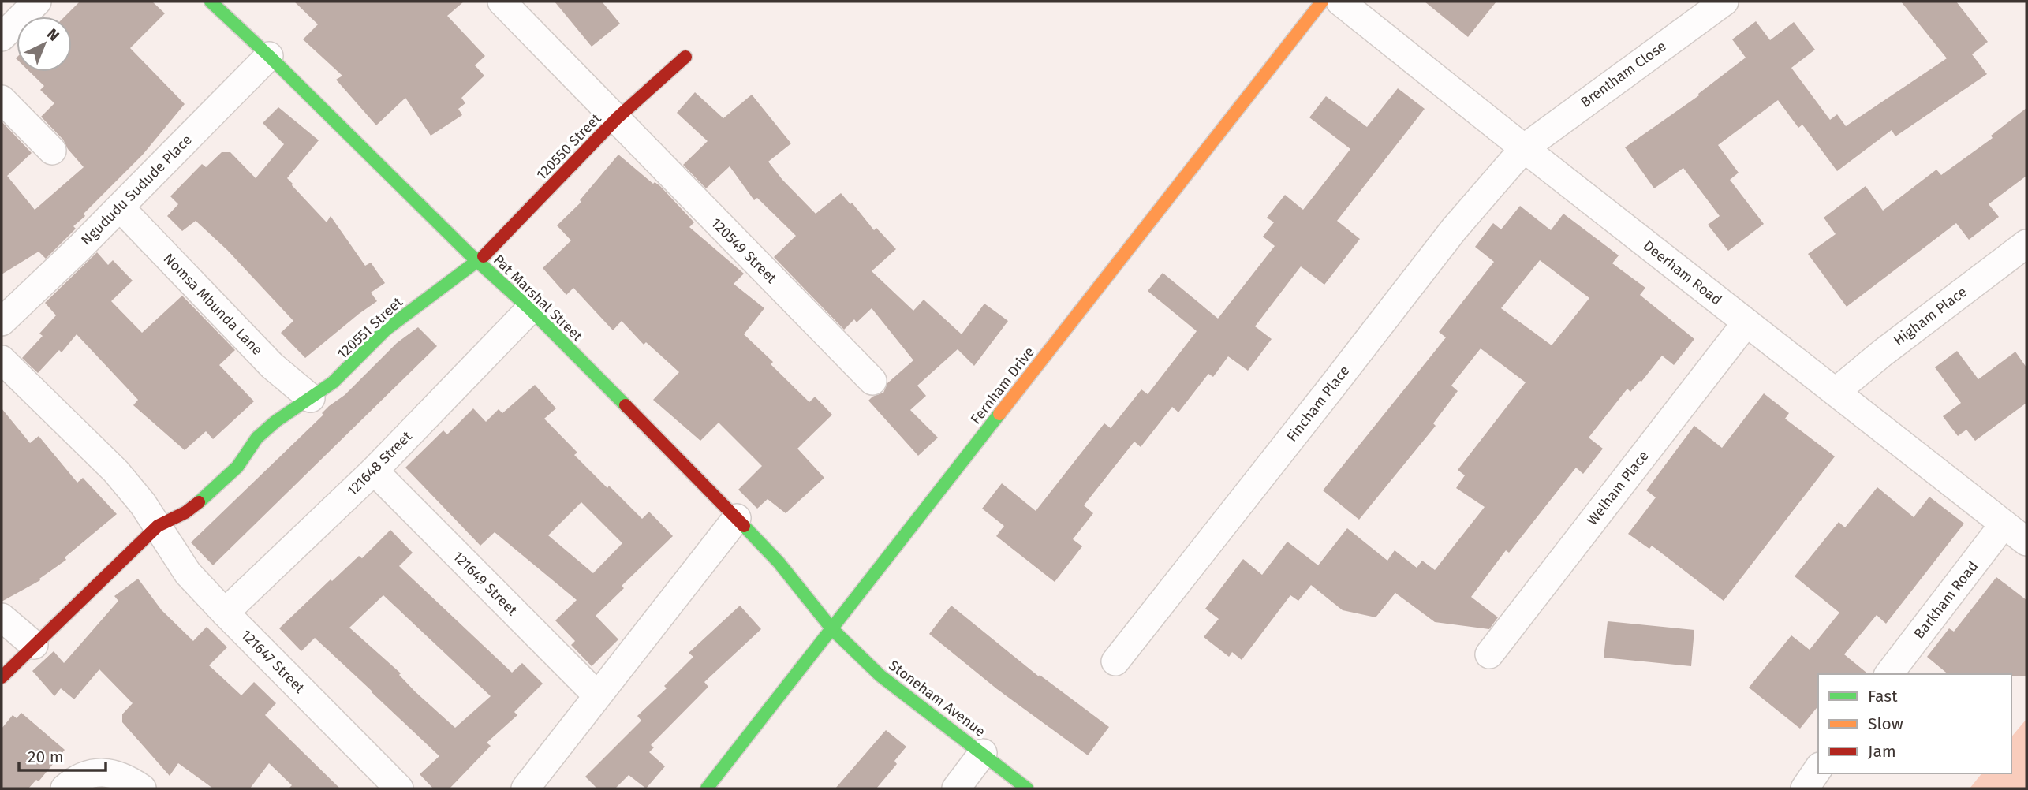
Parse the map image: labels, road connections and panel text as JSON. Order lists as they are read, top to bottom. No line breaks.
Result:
{"streets":{"street":["Brentham Close","120550 Street","Ngududu Sudude Place","120549 Street","Deerham Road","Pat Marshal Street","Nomsa Mbunda Lane","Higham Place","120551 Street","Fernham Drive","Fincham Place","121648 Street","Welham Place","121649 Street","Barkham Road","121647 Street","Stoneham Avenue"]},"crossings":[["Brentham Close","Deerham Road"],["Brentham Close","Fincham Place"],["120550 Street","120549 Street"],["120550 Street","Pat Marshal Street"],["120550 Street","120551 Street"],["Ngududu Sudude Place","Pat Marshal Street"],["Ngududu Sudude Place","Nomsa Mbunda Lane"],["Deerham Road","Higham Place"],["Deerham Road","Fincham Place"],["Deerham Road","Welham Place"],["Deerham Road","Barkham Road"],["Pat Marshal Street","120551 Street"],["Pat Marshal Street","Fernham Drive"],["Pat Marshal Street","121648 Street"],["Pat Marshal Street","Stoneham Avenue"],["Nomsa Mbunda Lane","120551 Street"],["120551 Street","121647 Street"],["Fernham Drive","Stoneham Avenue"],["121648 Street","121649 Street"],["121648 Street","121647 Street"]],"legend":["Fast","Slow","Jam"],"scale_bar":"20 m","north":"top right"}
